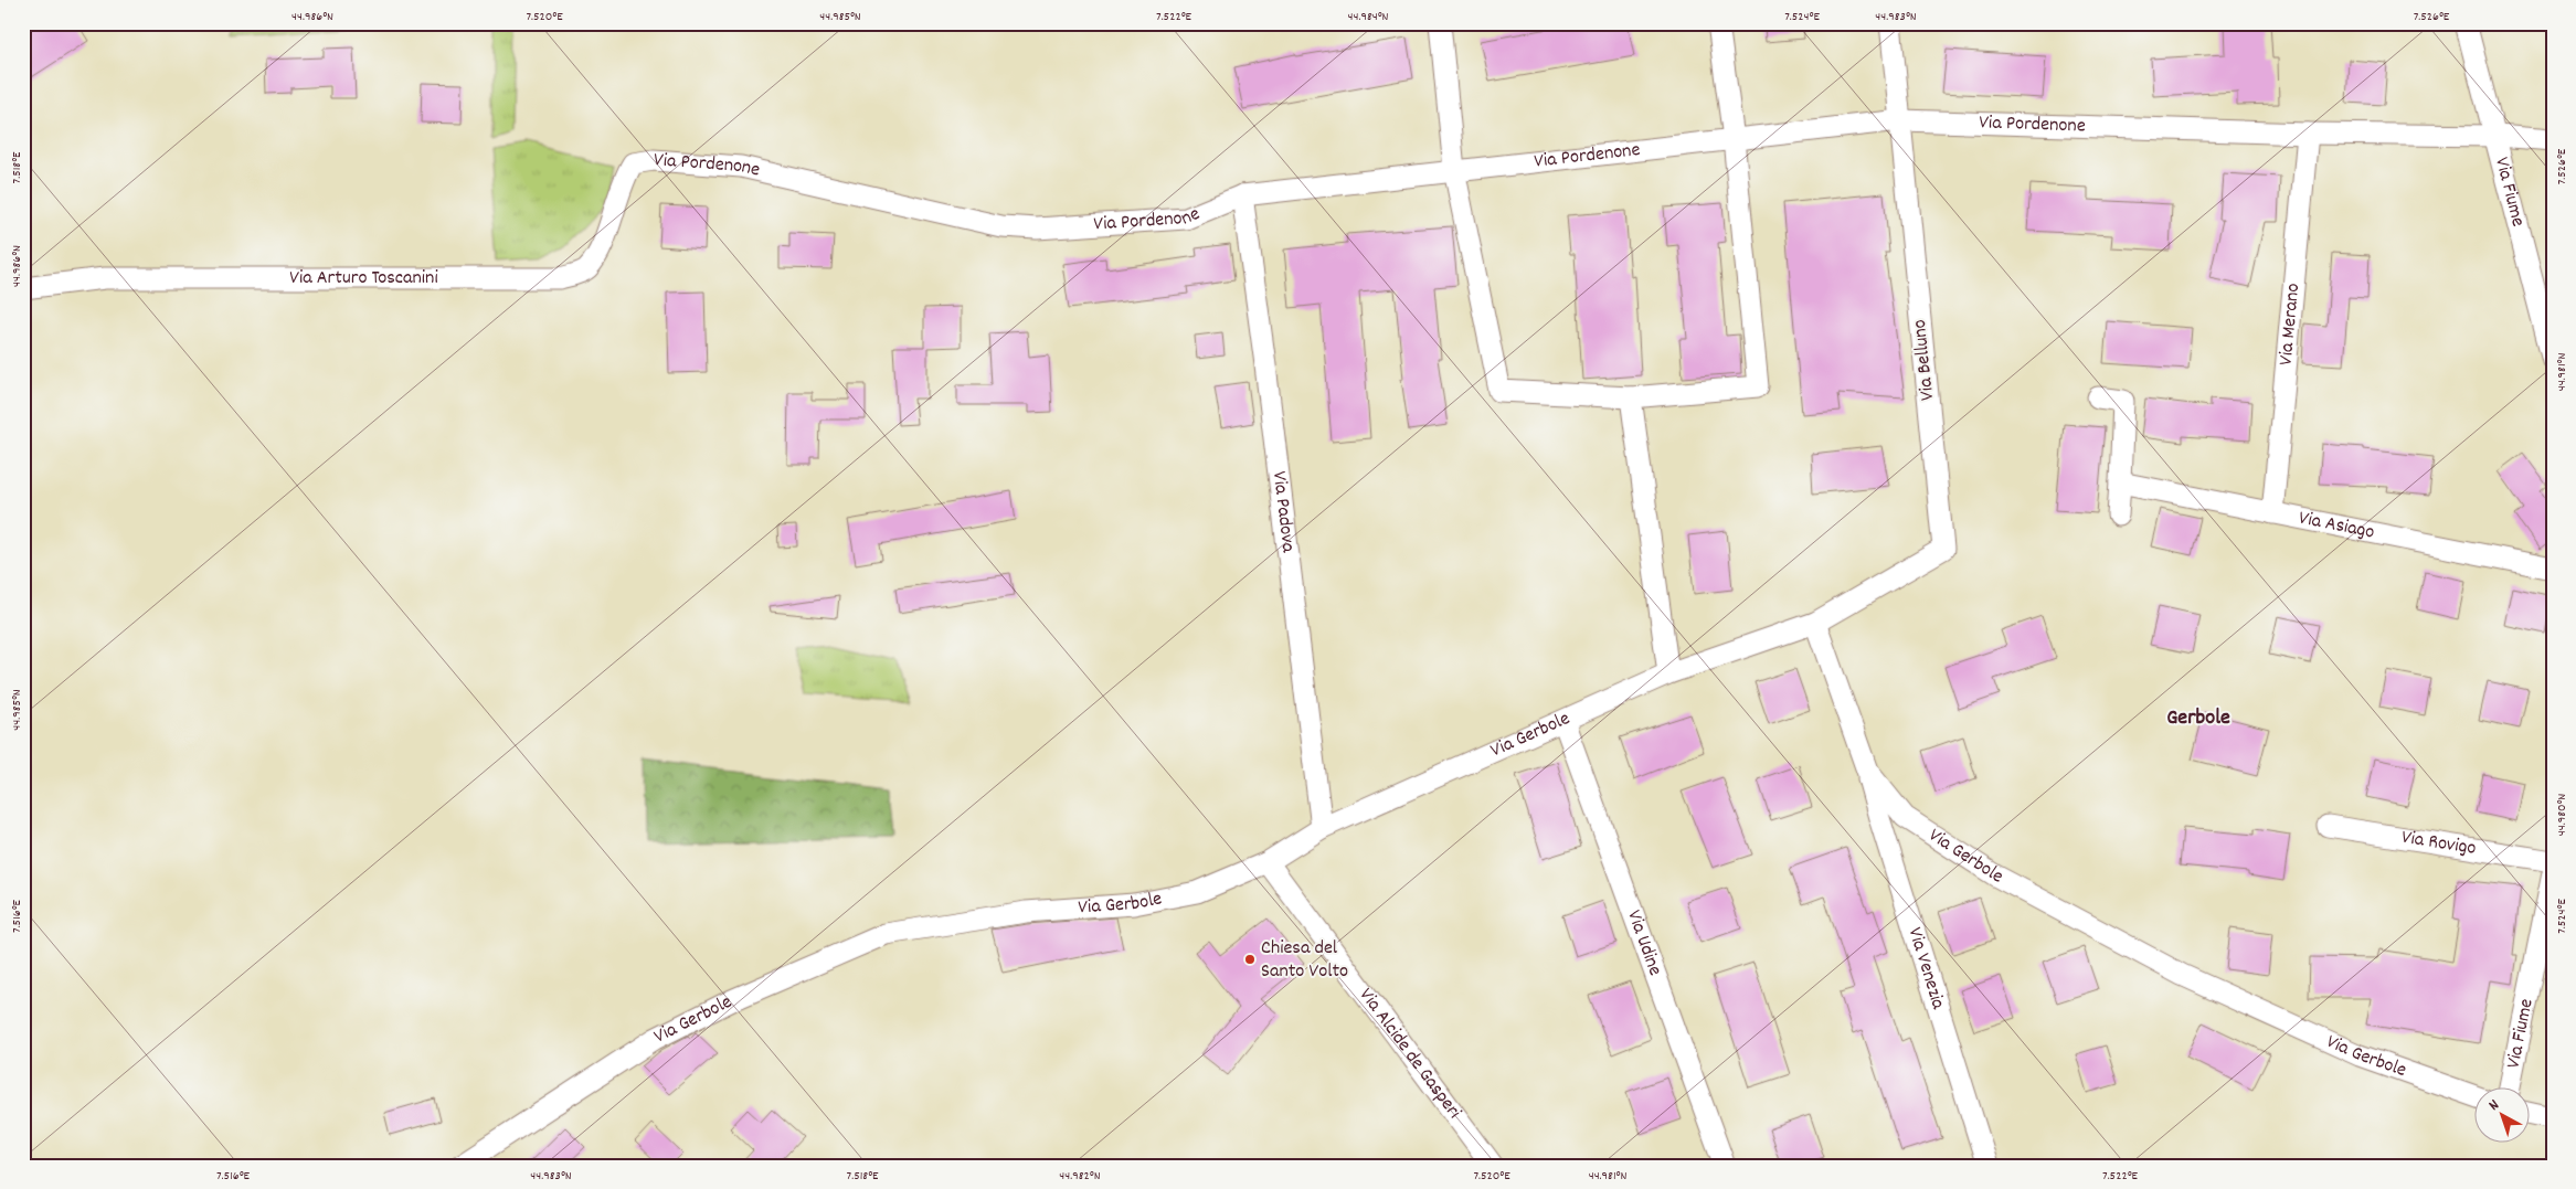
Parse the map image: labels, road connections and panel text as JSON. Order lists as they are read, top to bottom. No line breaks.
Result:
{"streets":{"street":["Via Pordenone","Via Fiume","Via Arturo Toscanini","Via Merano","Via Belluno","Via Padova","Via Asiago","Via Gerbole","Via Rovigo","Via Udine","Via Venezia","Via Alcide de Gasperi"]},"crossings":[["Via Pordenone","Via Fiume"],["Via Pordenone","Via Arturo Toscanini"],["Via Pordenone","Via Merano"],["Via Pordenone","Via Belluno"],["Via Pordenone","Via Padova"],["Via Merano","Via Asiago"],["Via Belluno","Via Gerbole"],["Via Padova","Via Gerbole"],["Via Gerbole","Via Udine"],["Via Gerbole","Via Venezia"],["Via Gerbole","Via Alcide de Gasperi"]],"districts":["Gerbole"],"places":["Chiesa del Santo Volto"],"north":"top left","coordinates":["44.986°N","7.520°E","44.985°N","7.522°E","44.984°N","7.524°E","44.983°N","7.526°E","7.518°E","44.981°N","44.980°N","7.516°E","44.982°N"]}
